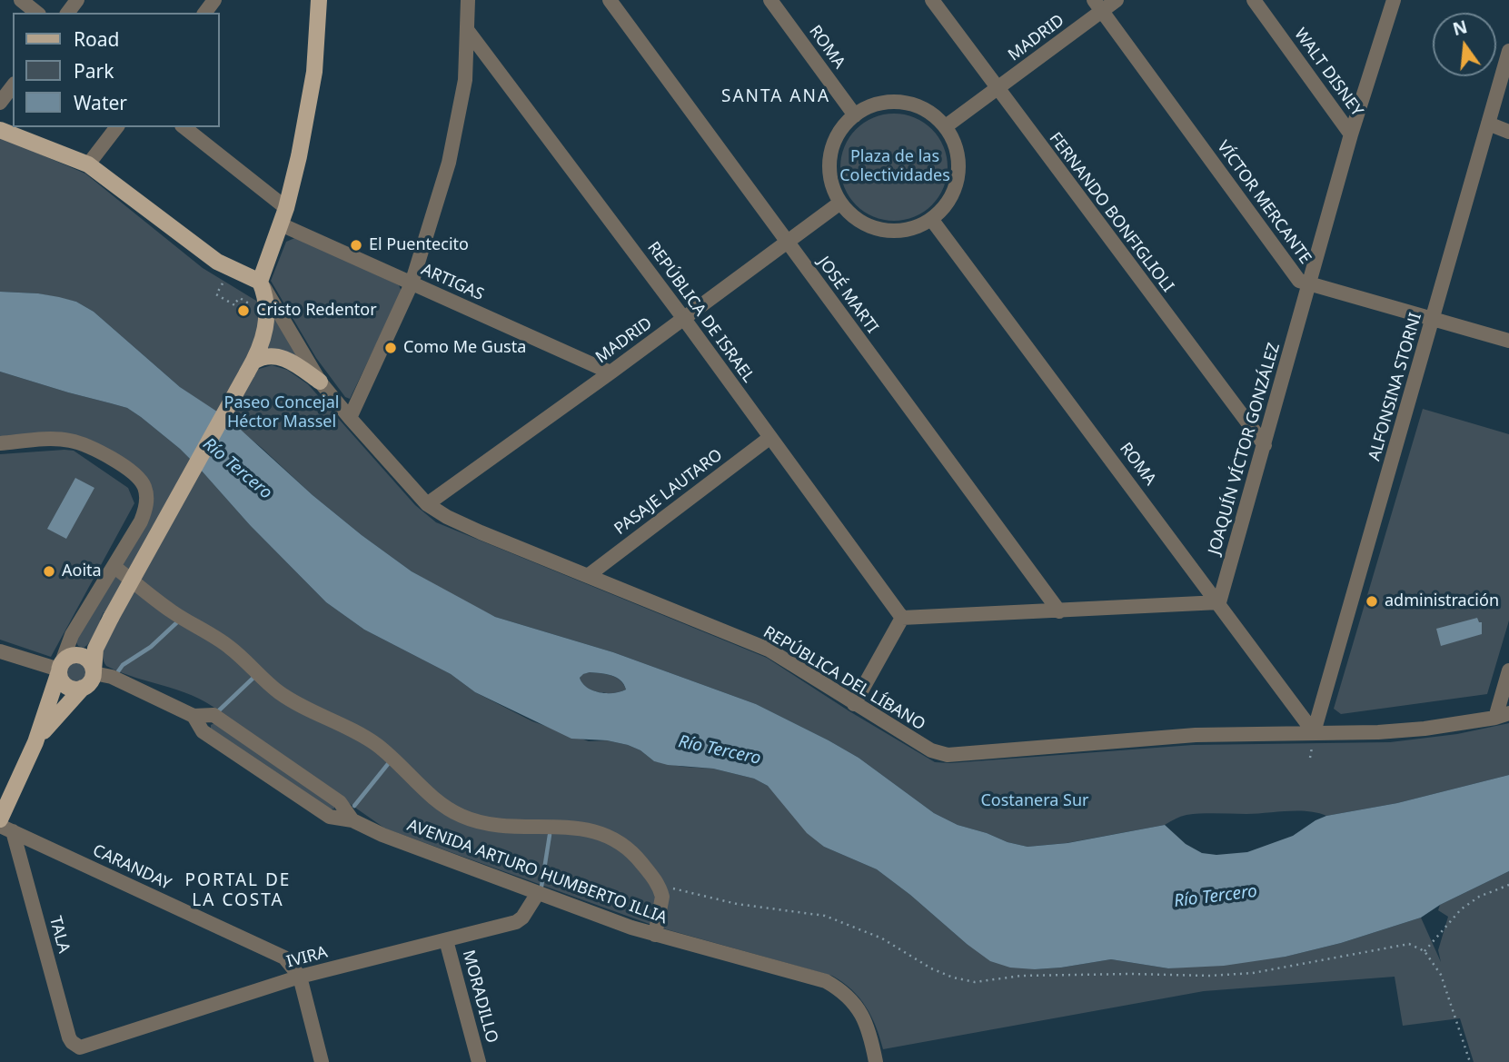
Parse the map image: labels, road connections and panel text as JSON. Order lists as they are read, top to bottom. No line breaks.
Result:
{"streets":{"street":["MADRID","ROMA","WALT DISNEY","VÍCTOR MERCANTE","FERNANDO BONFIGLIOLI","ARTIGAS","JOSÉ MARTI","REPÚBLICA DE ISRAEL","ALFONSINA STORNI","JOAQUÍN VÍCTOR GONZÁLEZ","PASAJE LAUTARO","REPÚBLICA DEL LÍBANO","CARANDAY","AVENIDA ARTURO HUMBERTO ILLIA","TALA","IVIRA","MORADILLO"]},"crossings":[["MADRID","ROMA"],["MADRID","VÍCTOR MERCANTE"],["MADRID","FERNANDO BONFIGLIOLI"],["MADRID","ARTIGAS"],["MADRID","JOSÉ MARTI"],["MADRID","REPÚBLICA DE ISRAEL"],["MADRID","REPÚBLICA DEL LÍBANO"],["ROMA","ALFONSINA STORNI"],["ROMA","JOAQUÍN VÍCTOR GONZÁLEZ"],["ROMA","REPÚBLICA DEL LÍBANO"],["WALT DISNEY","JOAQUÍN VÍCTOR GONZÁLEZ"],["VÍCTOR MERCANTE","ALFONSINA STORNI"],["VÍCTOR MERCANTE","JOAQUÍN VÍCTOR GONZÁLEZ"],["FERNANDO BONFIGLIOLI","JOAQUÍN VÍCTOR GONZÁLEZ"],["REPÚBLICA DE ISRAEL","PASAJE LAUTARO"],["ALFONSINA STORNI","REPÚBLICA DEL LÍBANO"],["PASAJE LAUTARO","REPÚBLICA DEL LÍBANO"],["CARANDAY","TALA"],["CARANDAY","IVIRA"],["AVENIDA ARTURO HUMBERTO ILLIA","IVIRA"],["TALA","IVIRA"],["IVIRA","MORADILLO"]],"districts":["SANTA ANA","PORTAL DE LA COSTA"],"water":["Río Tercero"],"parks":["Plaza de las Colectividades","Paseo Concejal Héctor Massel","Costanera Sur"],"places":["El Puentecito","Cristo Redentor","Como Me Gusta","Aoita","administración"],"legend":["Road","Park","Water"],"north":"top"}
